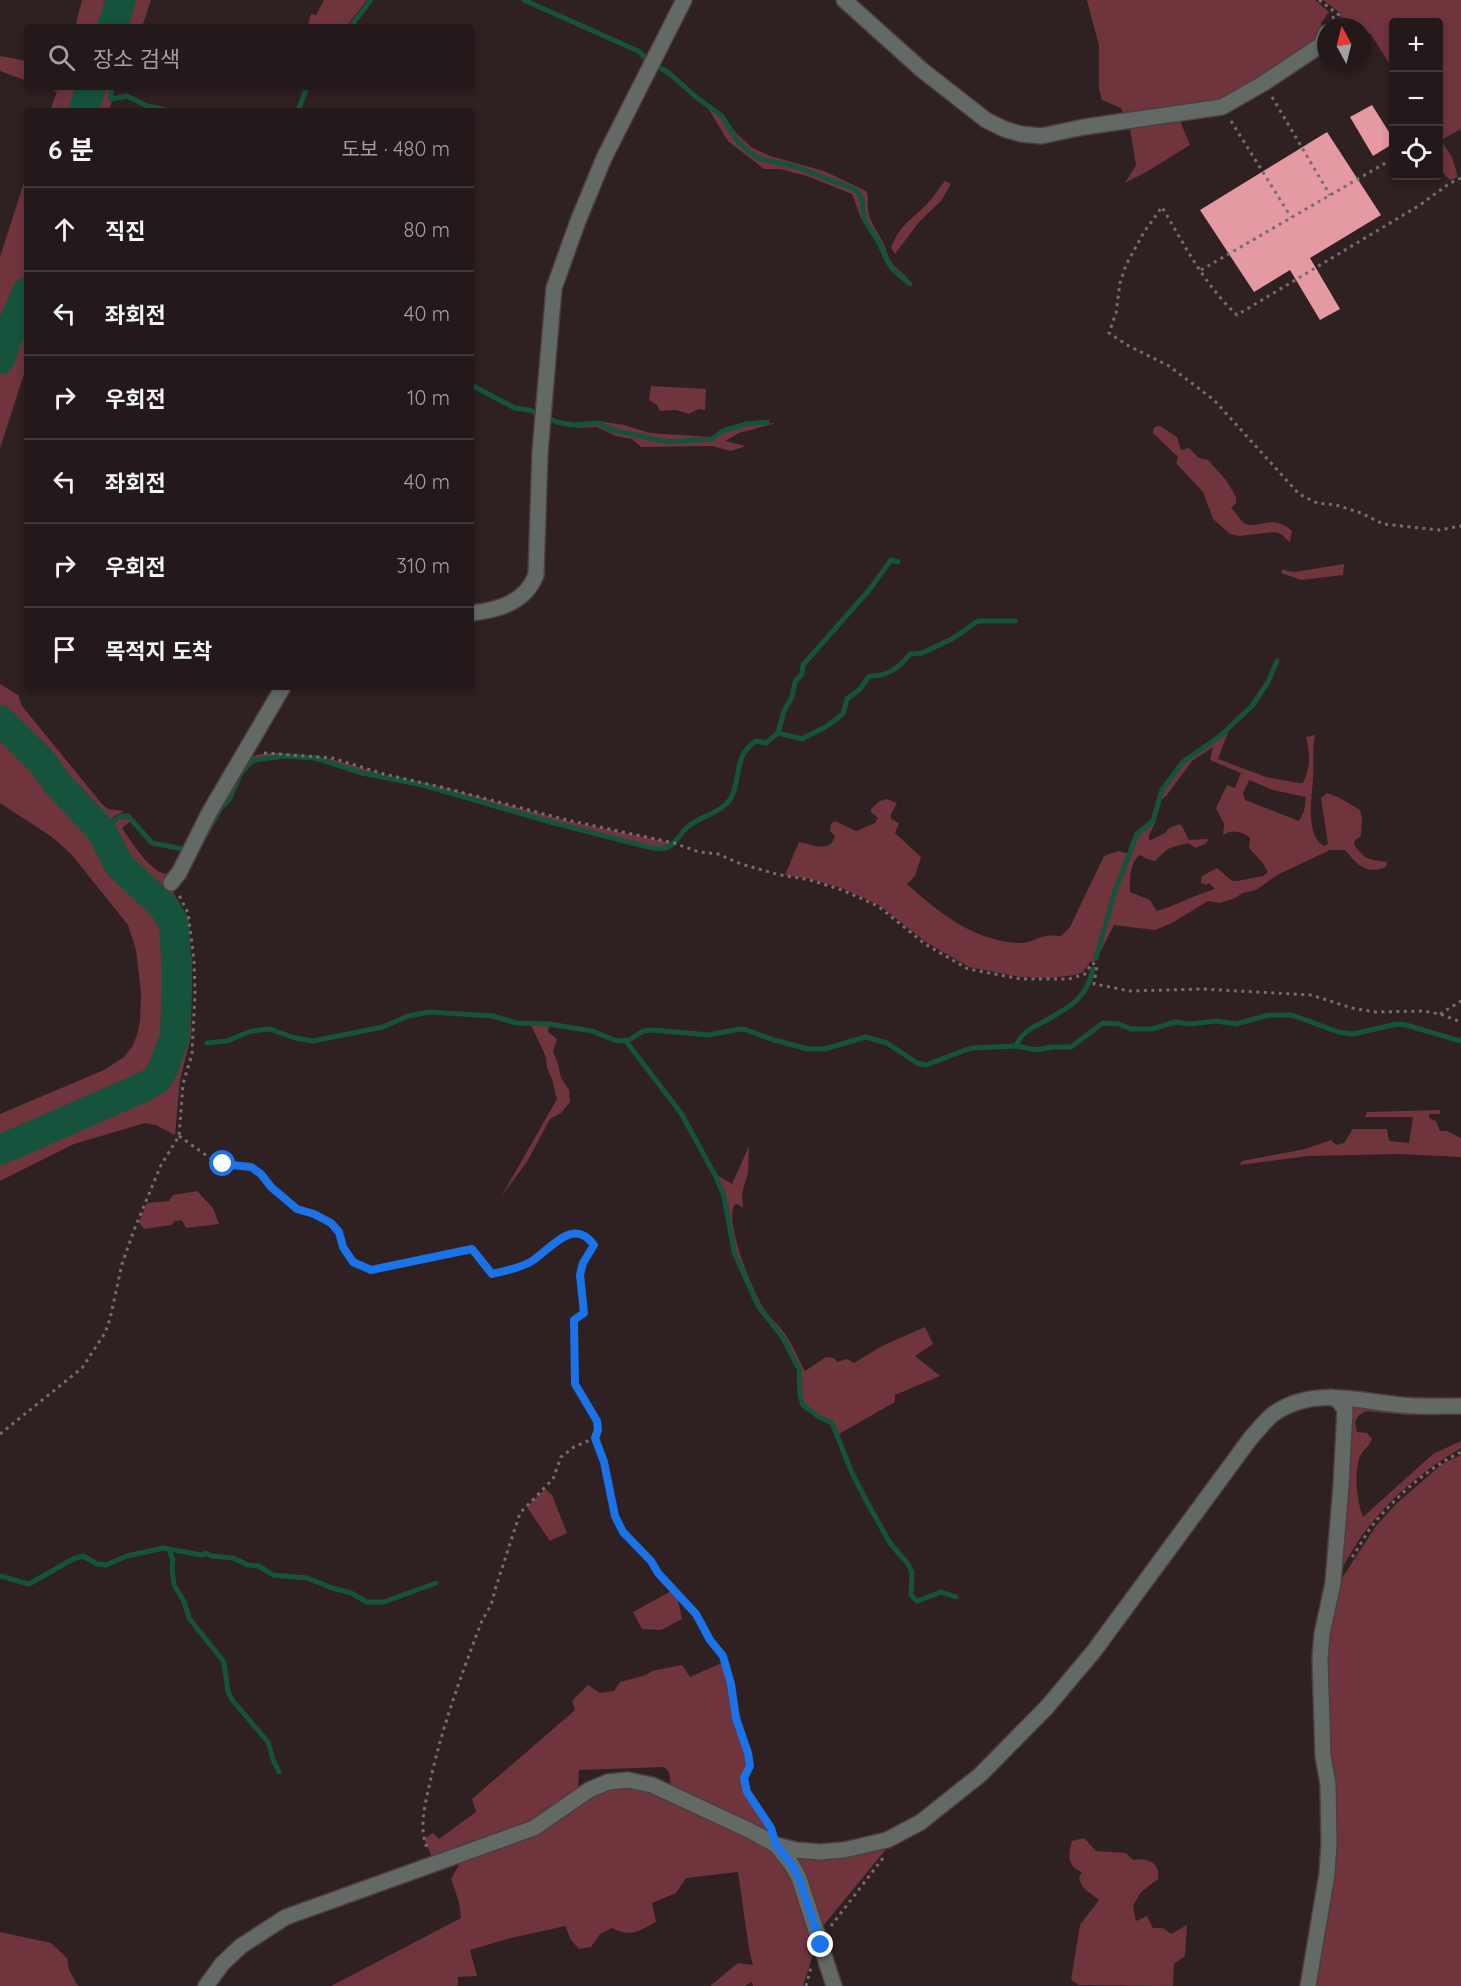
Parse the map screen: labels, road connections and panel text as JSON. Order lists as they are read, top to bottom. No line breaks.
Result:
{"north":"top","page":{"map_buttons":["+","−"],"search":"장소 검색","heading":["6 분","도보 · 480 m"],"list":[["직진","80 m"],["좌회전","40 m"],["우회전","10 m"],["좌회전","40 m"],["우회전","310 m"],"목적지 도착"]}}
